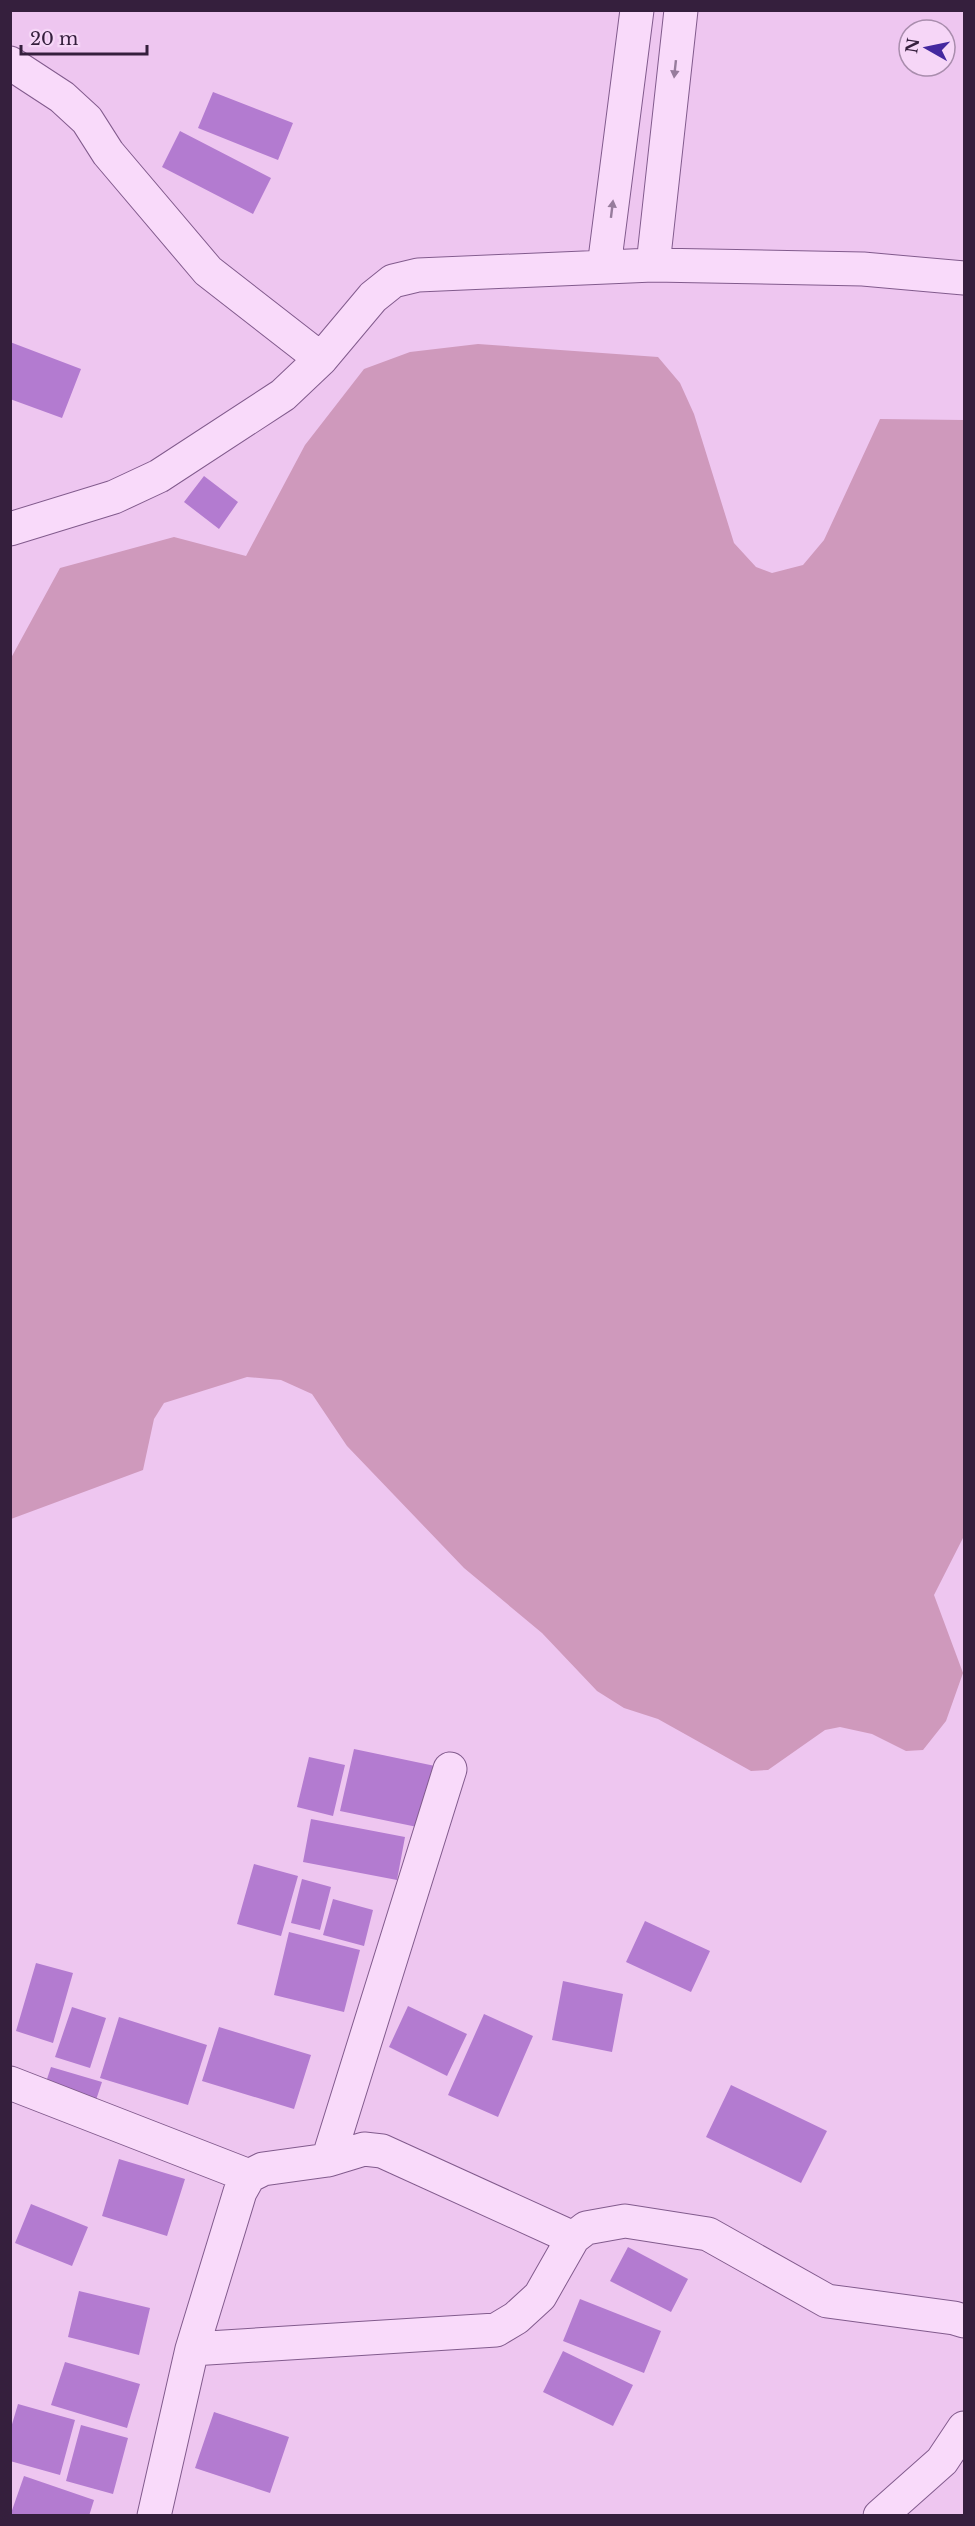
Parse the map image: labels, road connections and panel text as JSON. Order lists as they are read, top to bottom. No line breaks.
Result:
{"scale_bar":"20 m","north":"left"}
